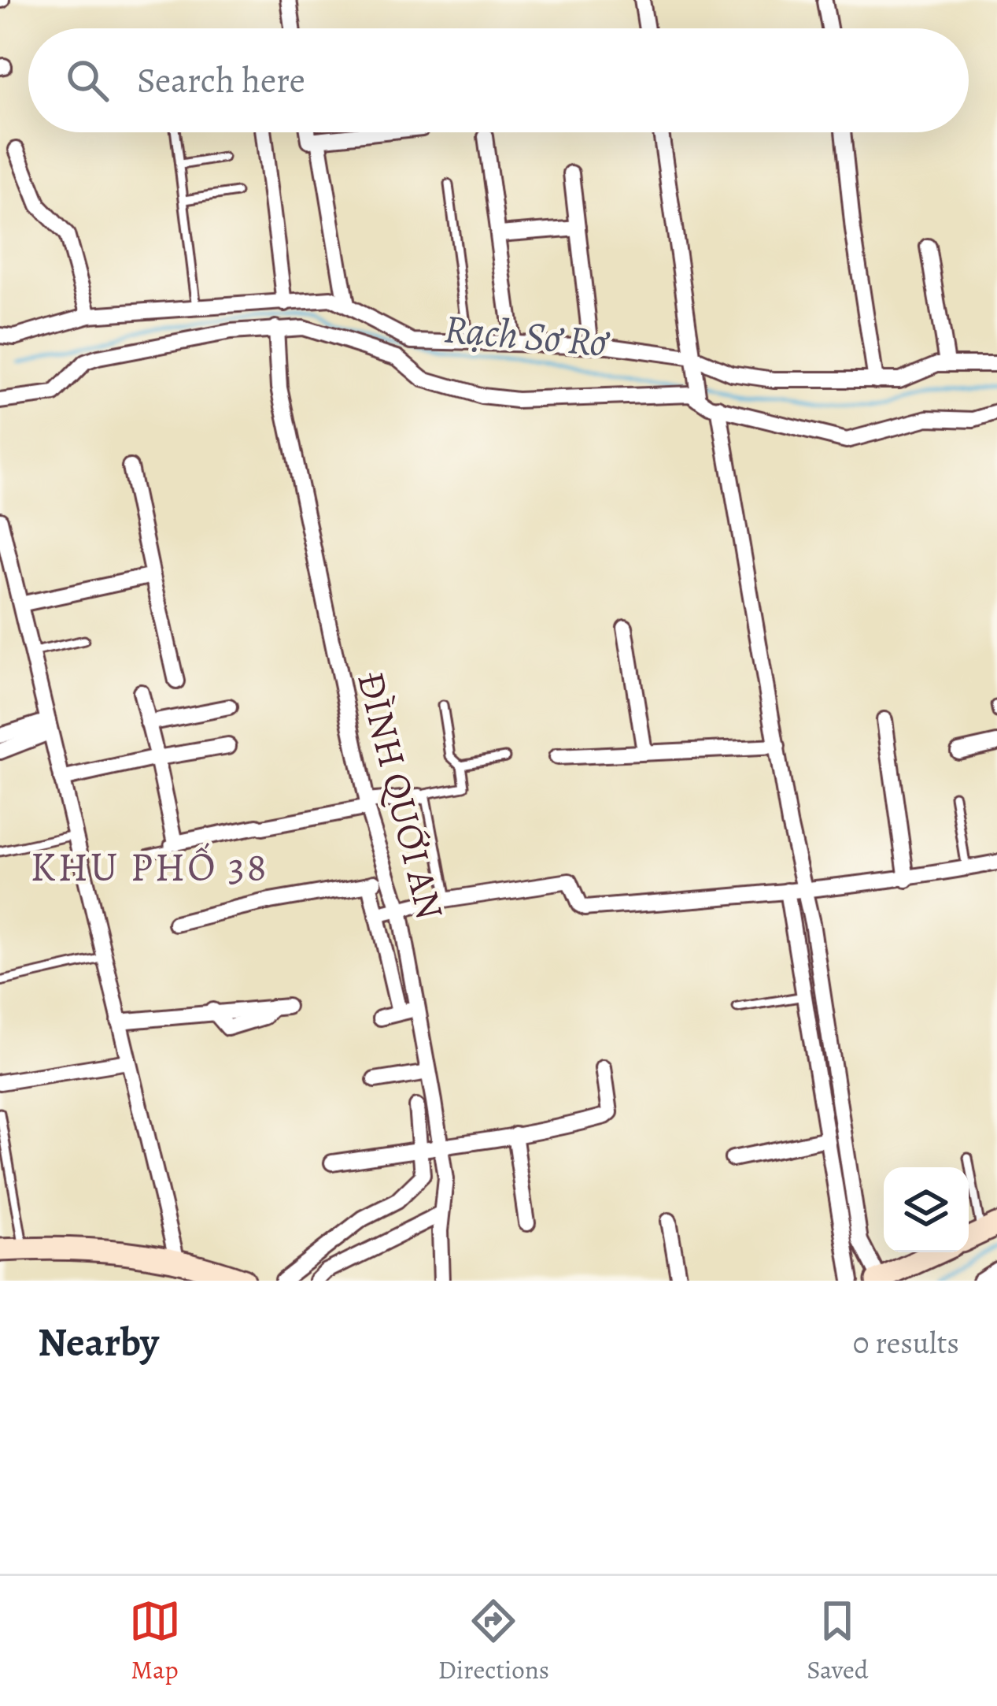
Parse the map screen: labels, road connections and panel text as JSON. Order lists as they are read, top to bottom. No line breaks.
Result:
{"streets":{"street":["ĐÌNH QUỚI AN"]},"districts":["KHU PHỐ 38"],"water":["Rạch Sơ Rơ"],"page":{"search":"Search here","heading":["Nearby","0 results"],"nav":["Map","Directions","Saved"]}}
